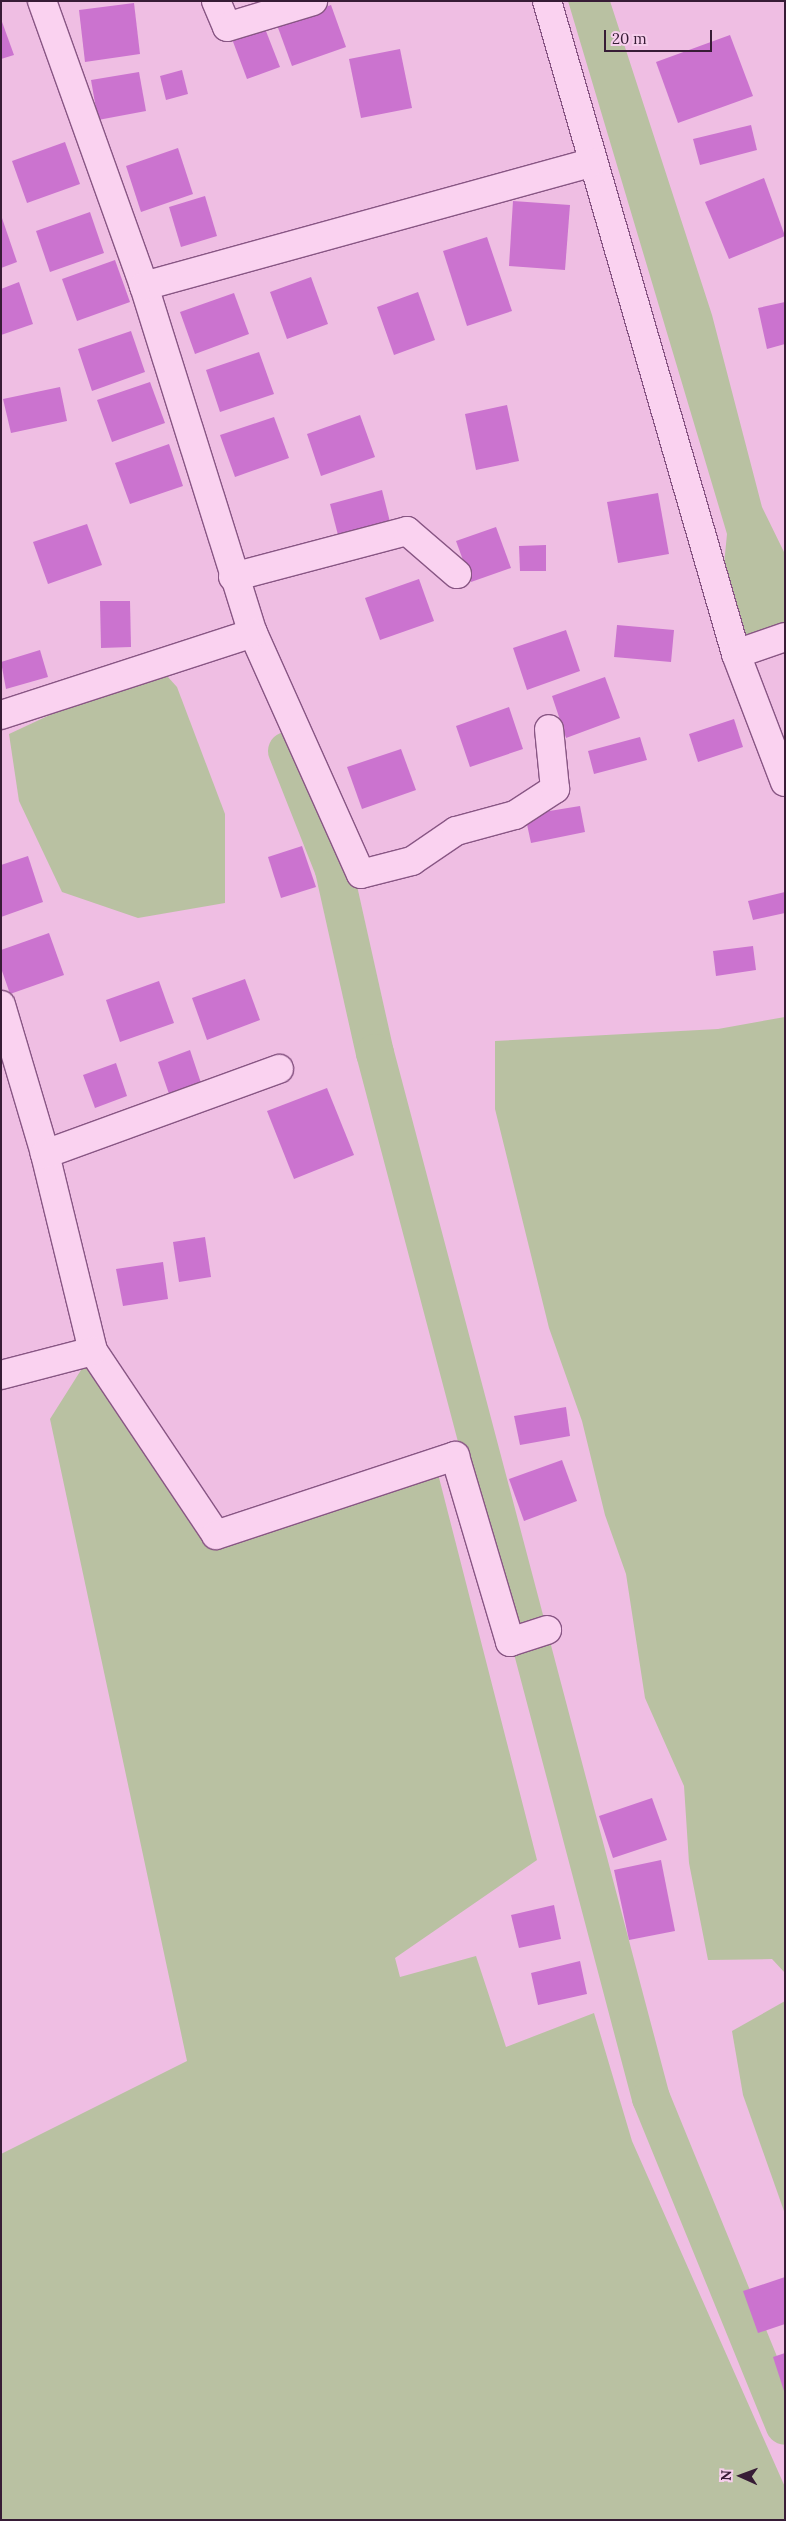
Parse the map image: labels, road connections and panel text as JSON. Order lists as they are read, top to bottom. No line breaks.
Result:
{"scale_bar":"20 m","north":"left"}
